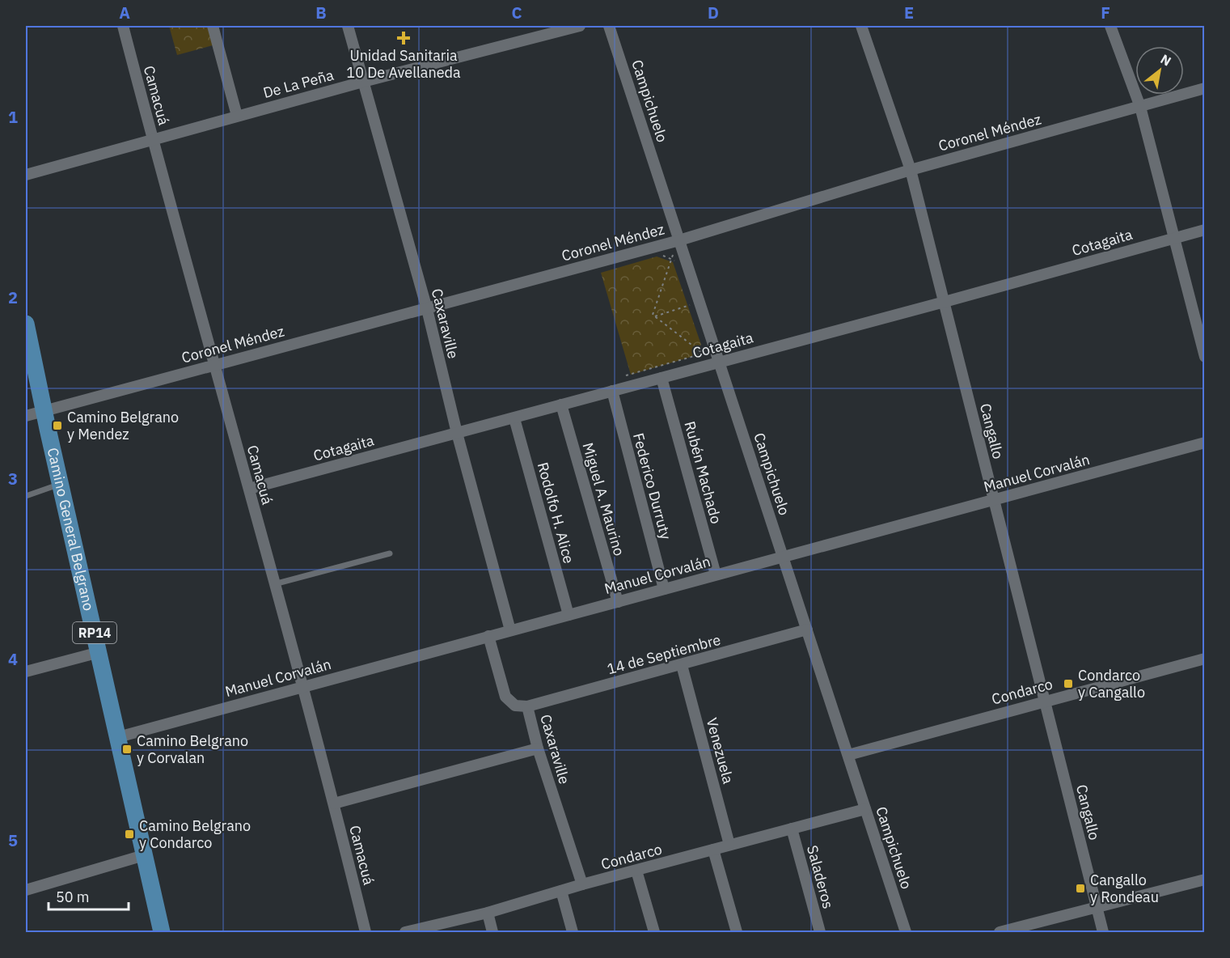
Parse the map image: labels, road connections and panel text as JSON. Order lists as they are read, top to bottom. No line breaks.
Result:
{"streets":{"main road":["Camino General Belgrano","RP14"],"street":["De La Peña","Camacuá","Campichuelo","Coronel Méndez","Cotagaita","Caxaraville","Cangallo","Rubén Machado","Manuel Corvalán","Federico Durruty","Miguel A. Maurino","Rodolfo H. Alice","14 de Septiembre","Condarco","Venezuela","Saladeros"]},"crossings":[["De La Peña","Camacuá"],["De La Peña","Caxaraville"],["Camacuá","Coronel Méndez"],["Camacuá","Cotagaita"],["Camacuá","Manuel Corvalán"],["Campichuelo","Coronel Méndez"],["Campichuelo","Cotagaita"],["Campichuelo","Manuel Corvalán"],["Campichuelo","14 de Septiembre"],["Campichuelo","Condarco"],["Coronel Méndez","Caxaraville"],["Coronel Méndez","Cangallo"],["Coronel Méndez","Camino General Belgrano"],["Cotagaita","Caxaraville"],["Cotagaita","Cangallo"],["Cotagaita","Rubén Machado"],["Cotagaita","Federico Durruty"],["Cotagaita","Miguel A. Maurino"],["Cotagaita","Rodolfo H. Alice"],["Caxaraville","Manuel Corvalán"],["Caxaraville","14 de Septiembre"],["Caxaraville","Condarco"],["Cangallo","Manuel Corvalán"],["Cangallo","Condarco"],["Rubén Machado","Manuel Corvalán"],["Manuel Corvalán","Federico Durruty"],["Manuel Corvalán","Miguel A. Maurino"],["Manuel Corvalán","Rodolfo H. Alice"],["Manuel Corvalán","Camino General Belgrano"],["14 de Septiembre","Venezuela"],["Condarco","Venezuela"],["Condarco","Saladeros"]],"places":{"health":["Unidad Sanitaria 10 De Avellaneda"],"transit":["Camino Belgrano y Mendez","Condarco y Cangallo","Camino Belgrano y Corvalan","Camino Belgrano y Condarco","Cangallo y Rondeau"]},"scale_bar":"50 m","north":"top right","grid":{"columns":["A","B","C","D","E","F"],"rows":["1","2","3","4","5"]}}
